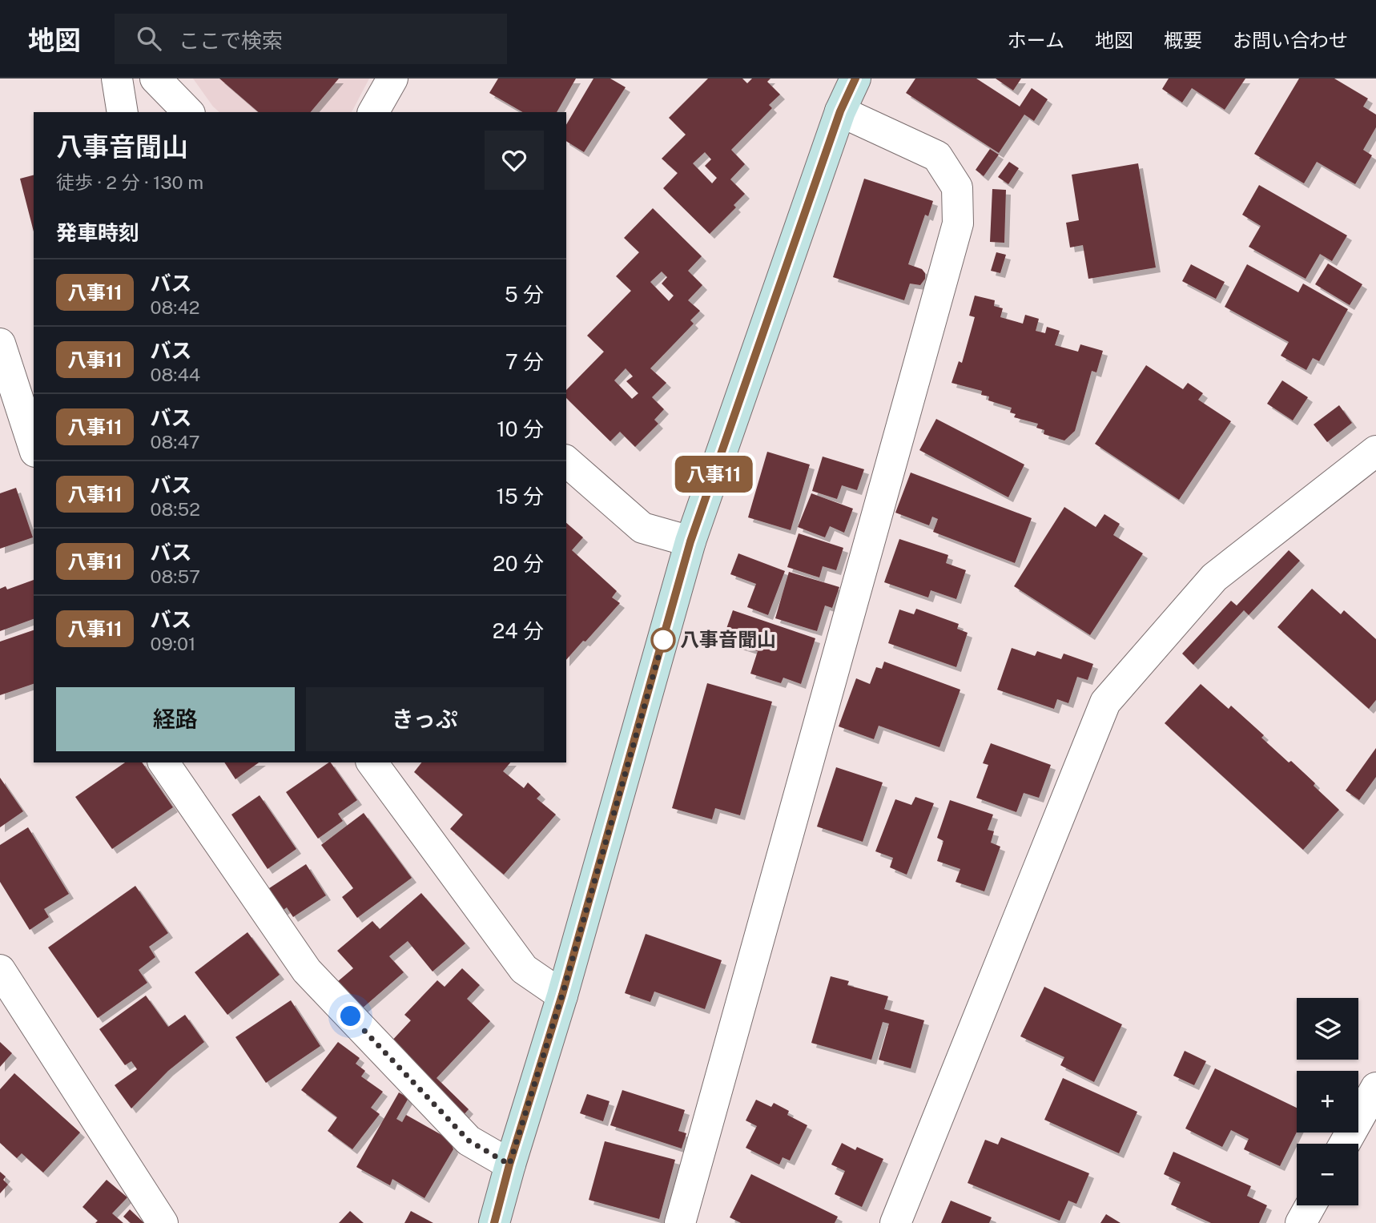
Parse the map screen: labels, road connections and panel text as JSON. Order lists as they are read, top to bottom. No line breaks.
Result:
{"places":["八事音聞山"],"lines":["bus line 八事11"],"page":{"header":"地図","search":"ここで検索","nav":["ホーム","地図","概要","お問い合わせ"],"on_map":"八事11","heading":[["八事音聞山","徒歩 · 2 分 · 130 m"],"発車時刻"],"list":[{"mark":"八事11","name":"バス","note":"08:42","value":"5 分"},{"mark":"八事11","name":"バス","note":"08:44","value":"7 分"},{"mark":"八事11","name":"バス","note":"08:47","value":"10 分"},{"mark":"八事11","name":"バス","note":"08:52","value":"15 分"},{"mark":"八事11","name":"バス","note":"08:57","value":"20 分"},{"mark":"八事11","name":"バス","note":"09:01","value":"24 分"}],"buttons":["経路","きっぷ"],"map_buttons":["+","−"]}}
